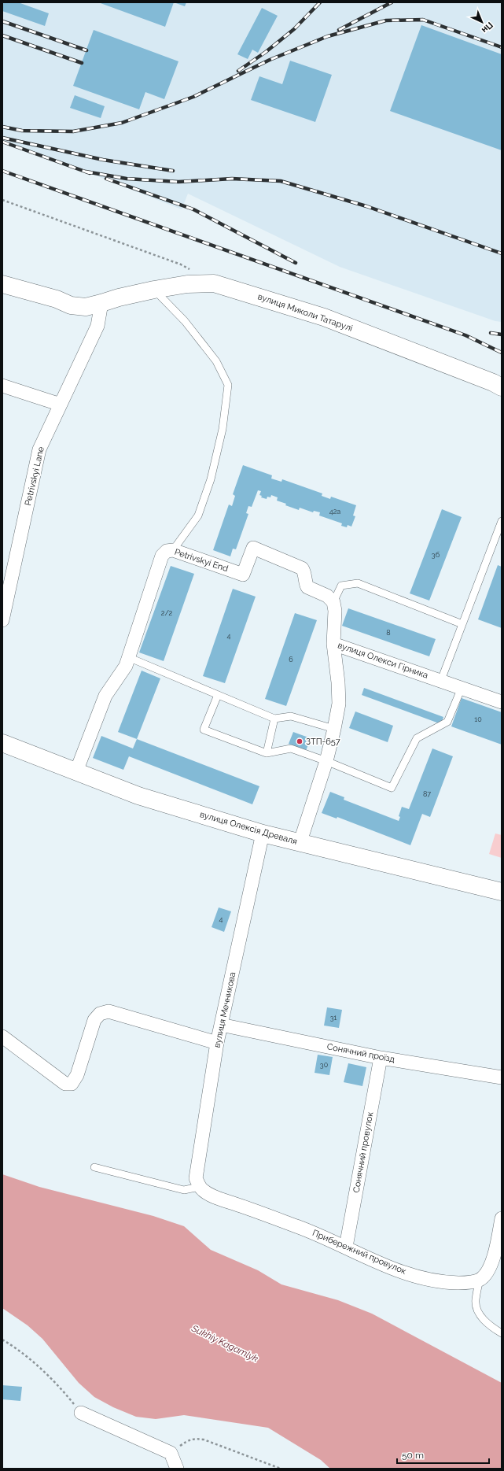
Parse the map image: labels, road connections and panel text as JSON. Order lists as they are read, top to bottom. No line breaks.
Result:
{"streets":{"street":["вулиця Миколи Татарулі","Petrivskyi Lane","Petrivskyi End","вулиця Олекси Гірника","вулиця Олексія Древаля","вулиця Мечникова","Сонячний проїзд","Сонячний провулок","Прибережний провулок"]},"crossings":[["вулиця Миколи Татарулі","Petrivskyi Lane"],["Petrivskyi End","вулиця Олексія Древаля"],["вулиця Олекси Гірника","вулиця Олексія Древаля"],["вулиця Олексія Древаля","вулиця Мечникова"],["вулиця Мечникова","Сонячний проїзд"],["вулиця Мечникова","Прибережний провулок"],["Сонячний проїзд","Сонячний провулок"],["Сонячний провулок","Прибережний провулок"]],"water":["Sukhiy Kagamlyk"],"places":["ЗТП-657"],"house_numbers":["42а","3б","2/2","8","4","6","10","87","4","31","30"],"scale_bar":"50 m","north":"bottom right"}
